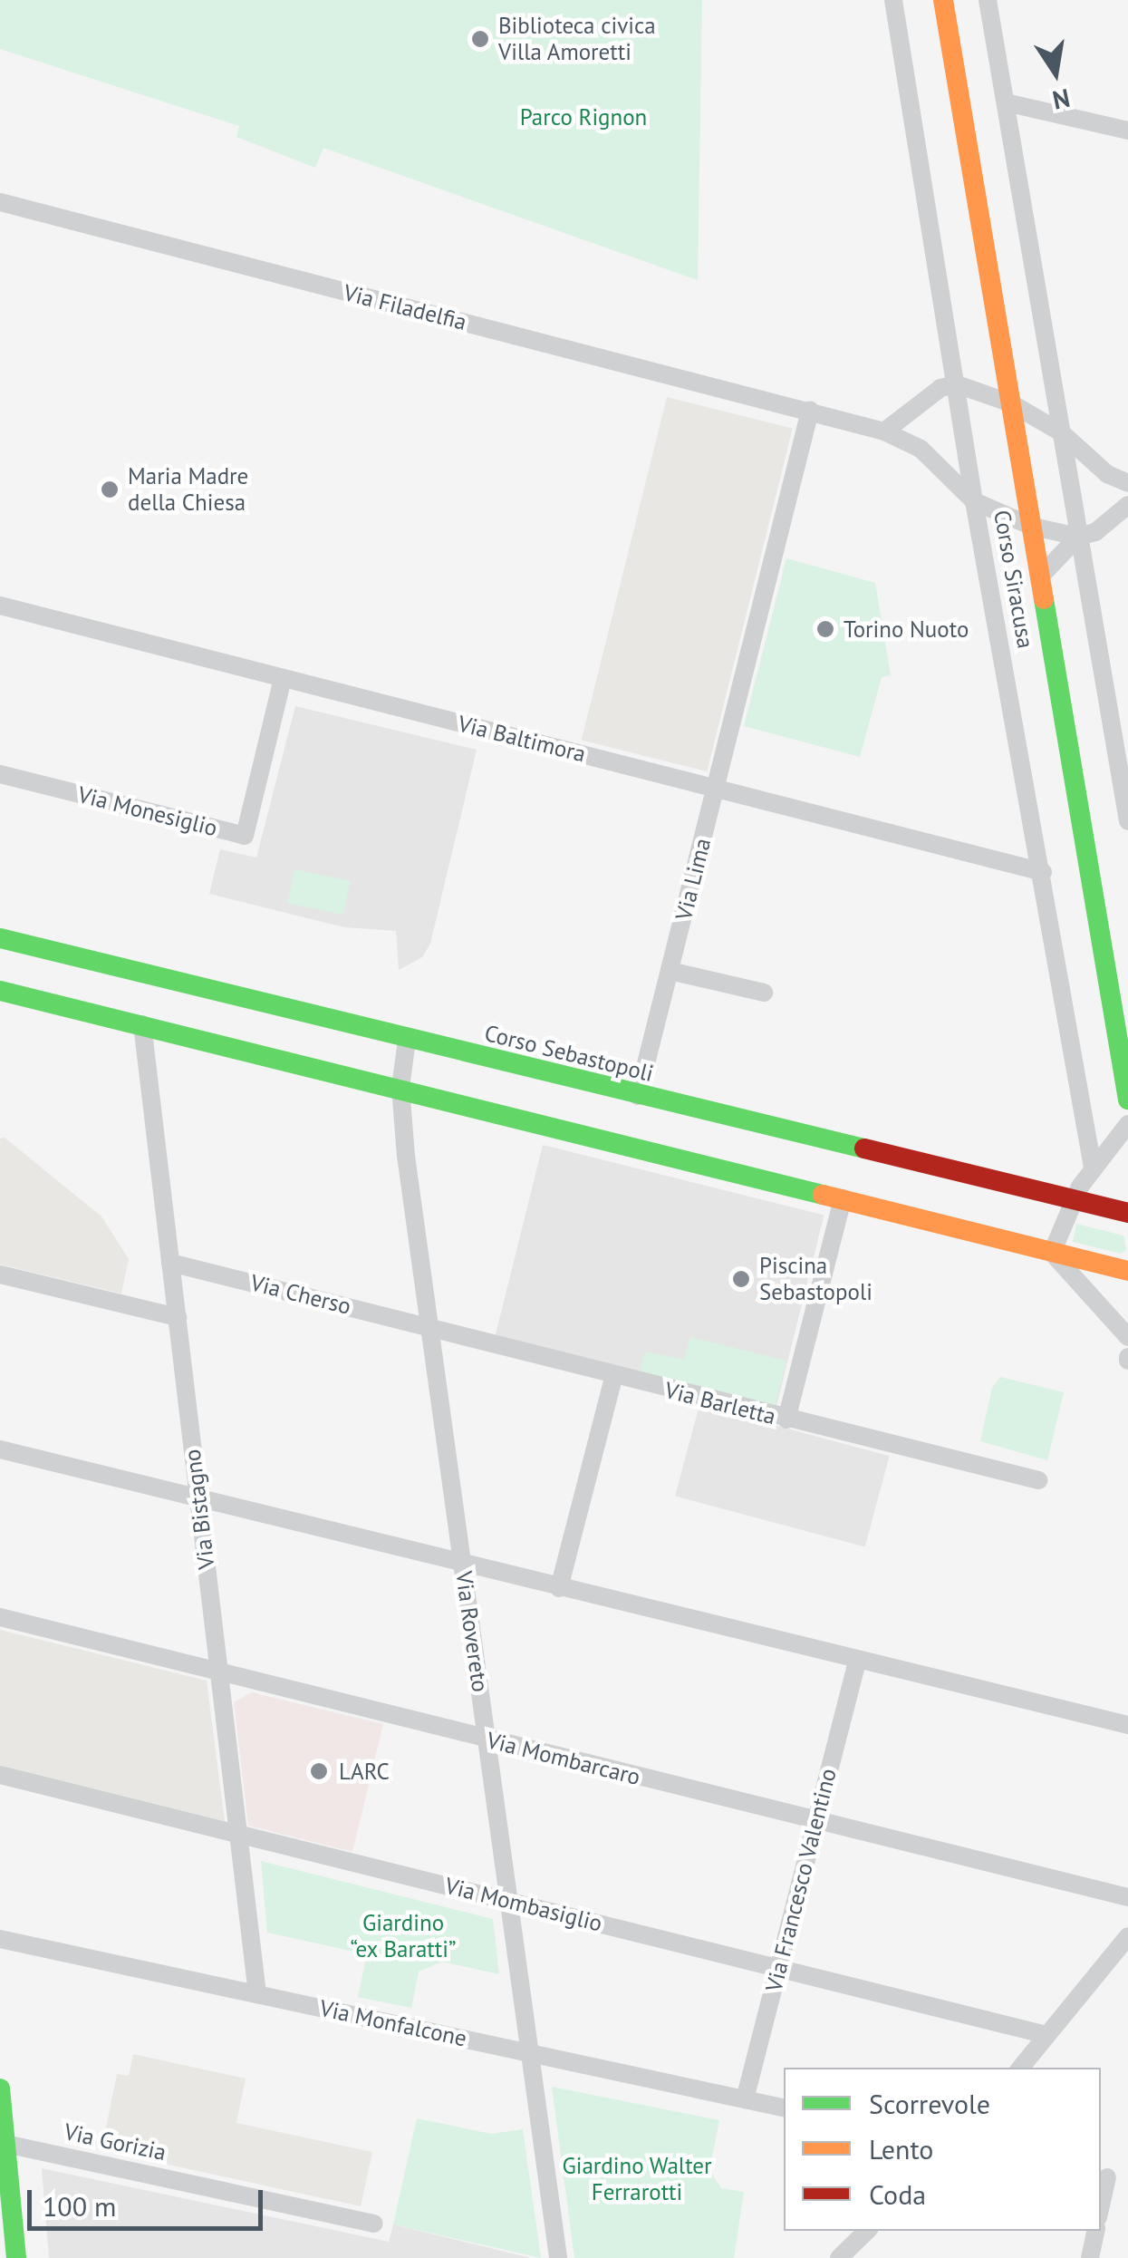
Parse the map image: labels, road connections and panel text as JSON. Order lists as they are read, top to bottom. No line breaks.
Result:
{"streets":{"main road":["Corso Siracusa","Corso Sebastopoli"],"street":["Via Filadelfia","Via Baltimora","Via Monesiglio","Via Lima","Via Cherso","Via Barletta","Via Bistagno","Via Rovereto","Via Mombarcaro","Via Francesco Valentino","Via Mombasiglio","Via Monfalcone","Via Gorizia"]},"crossings":[["Via Filadelfia","Corso Siracusa"],["Corso Siracusa","Via Baltimora"],["Via Baltimora","Via Monesiglio"],["Via Baltimora","Via Lima"],["Via Lima","Corso Sebastopoli"],["Corso Sebastopoli","Via Rovereto"],["Via Cherso","Via Bistagno"],["Via Cherso","Via Rovereto"],["Via Bistagno","Via Mombarcaro"],["Via Bistagno","Via Mombasiglio"],["Via Bistagno","Via Monfalcone"],["Via Rovereto","Via Mombarcaro"],["Via Rovereto","Via Mombasiglio"],["Via Rovereto","Via Monfalcone"],["Via Mombarcaro","Via Francesco Valentino"],["Via Francesco Valentino","Via Mombasiglio"],["Via Francesco Valentino","Via Monfalcone"]],"parks":["Parco Rignon","Giardino “ex Baratti”","Giardino Walter Ferrarotti"],"places":["Biblioteca civica Villa Amoretti","Maria Madre della Chiesa","Torino Nuoto","Piscina Sebastopoli","LARC"],"legend":["Scorrevole","Lento","Coda"],"scale_bar":"100 m","north":"bottom"}
